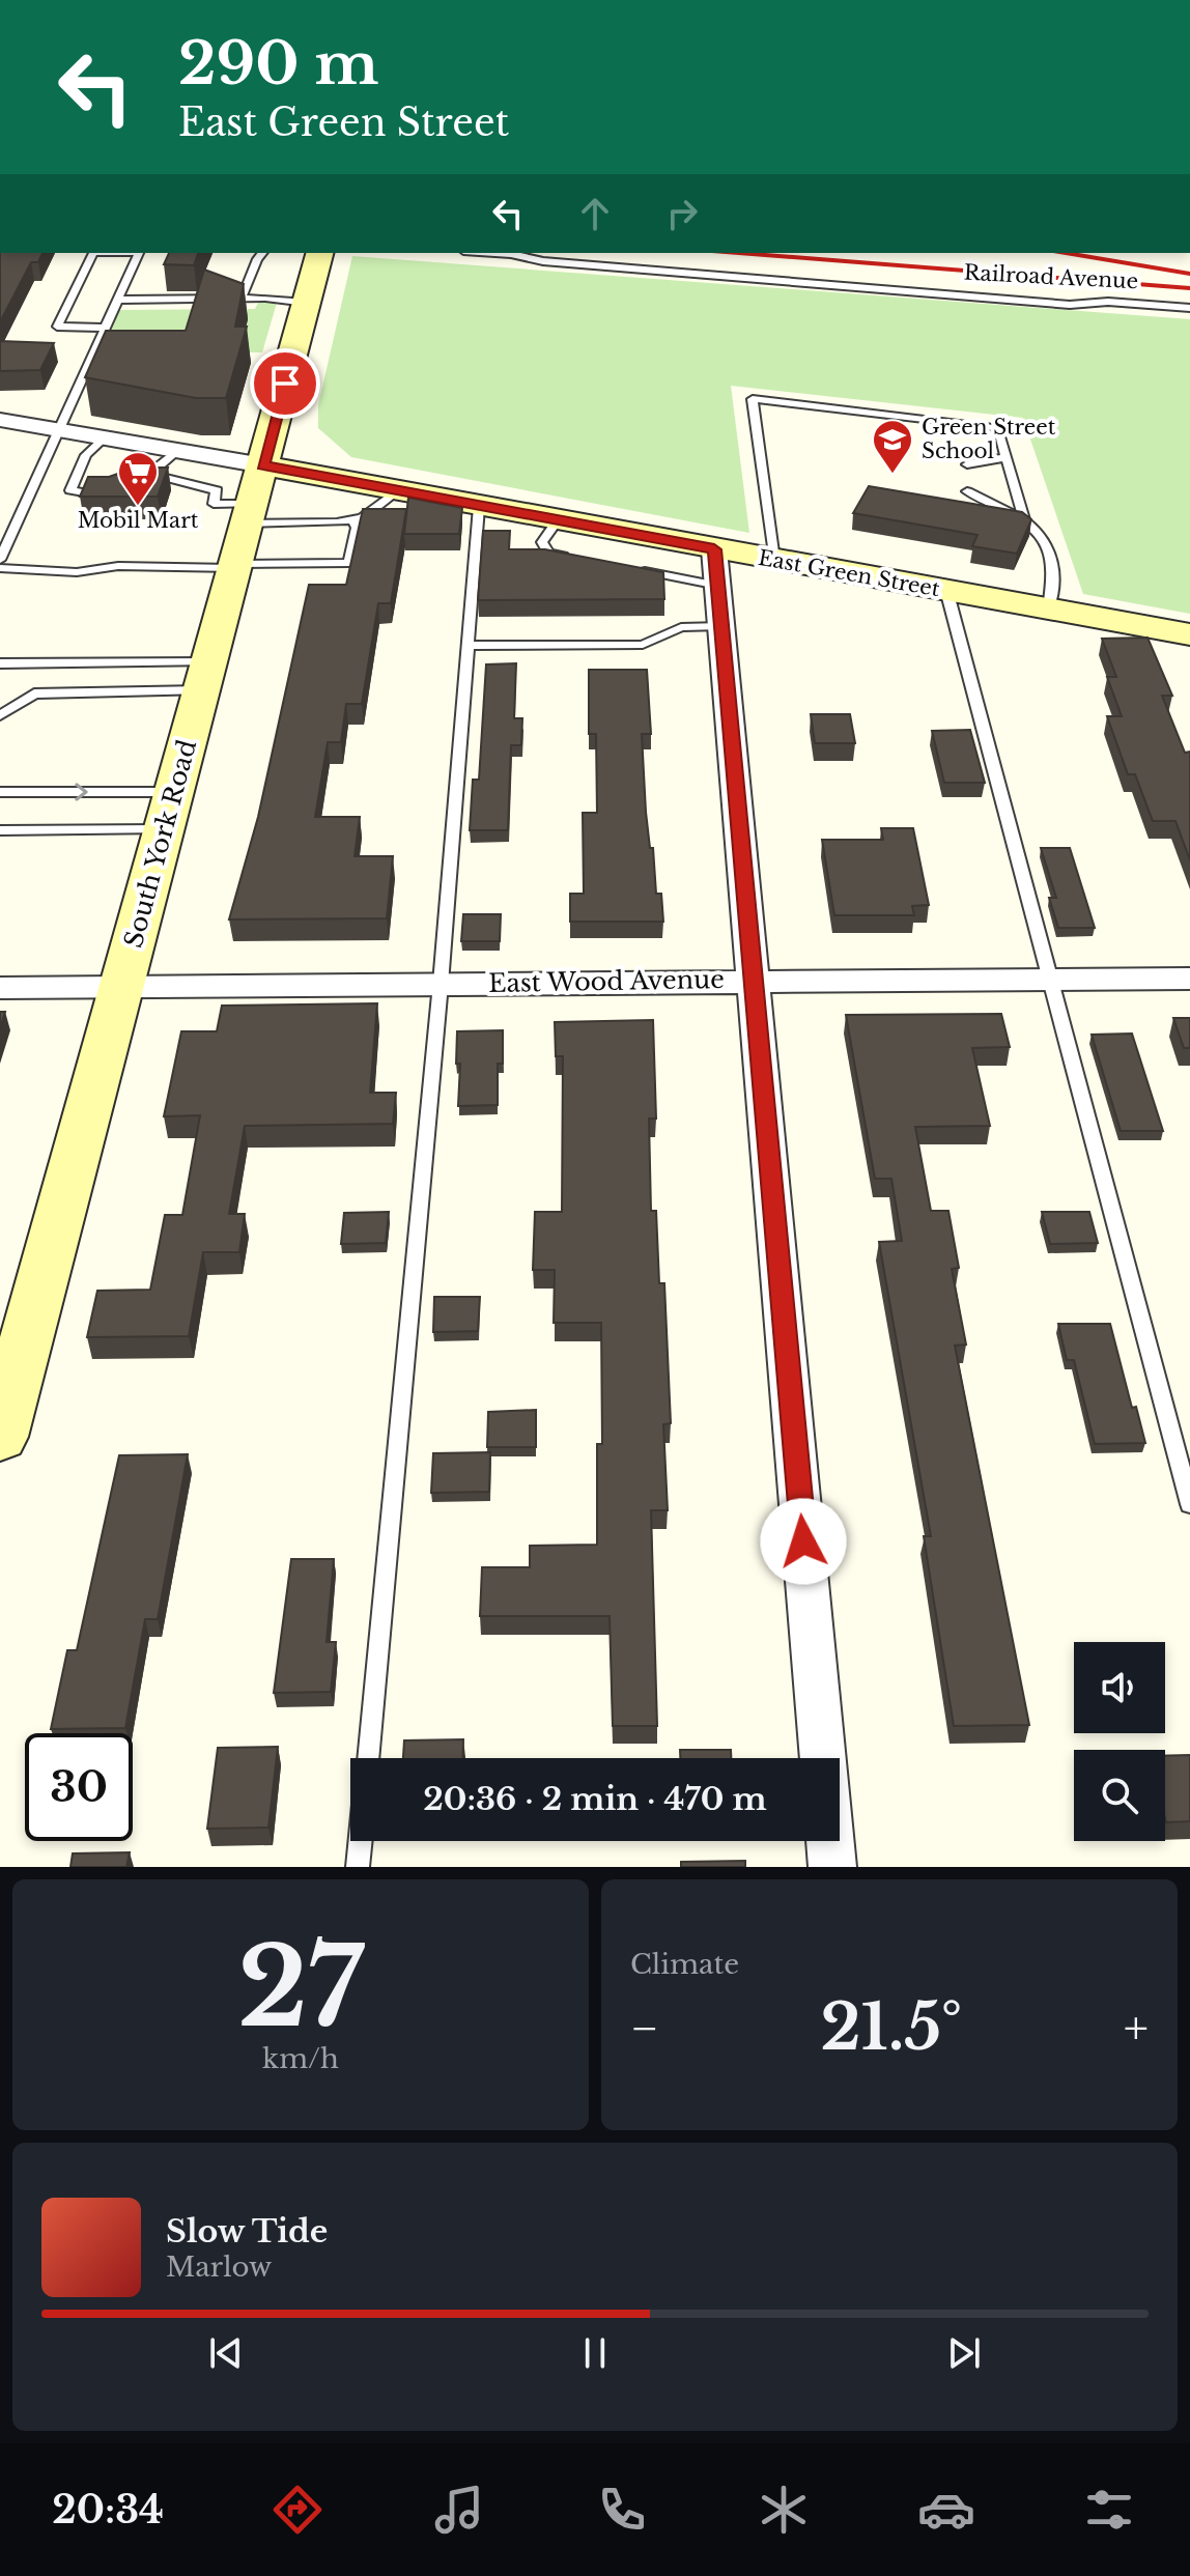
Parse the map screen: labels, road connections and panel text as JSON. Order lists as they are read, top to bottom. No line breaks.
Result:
{"streets":{"main road":["East Green Street","South York Road"],"street":["East Wood Avenue"],"lane":["Railroad Avenue"]},"crossings":[["East Green Street","South York Road"],["South York Road","East Wood Avenue"]],"places":{"school or university":["Green Street School"],"supermarket":["Mobil Mart"]},"page":{"turn":["290 m","East Green Street"],"limit":"30","trip":"20:36 · 2 min · 470 m","tile":[["27","km/h"],"Climate"],"heat":["−","21.5°","+"],"song":["Slow Tide","Marlow"],"tabs":"20:34"}}
